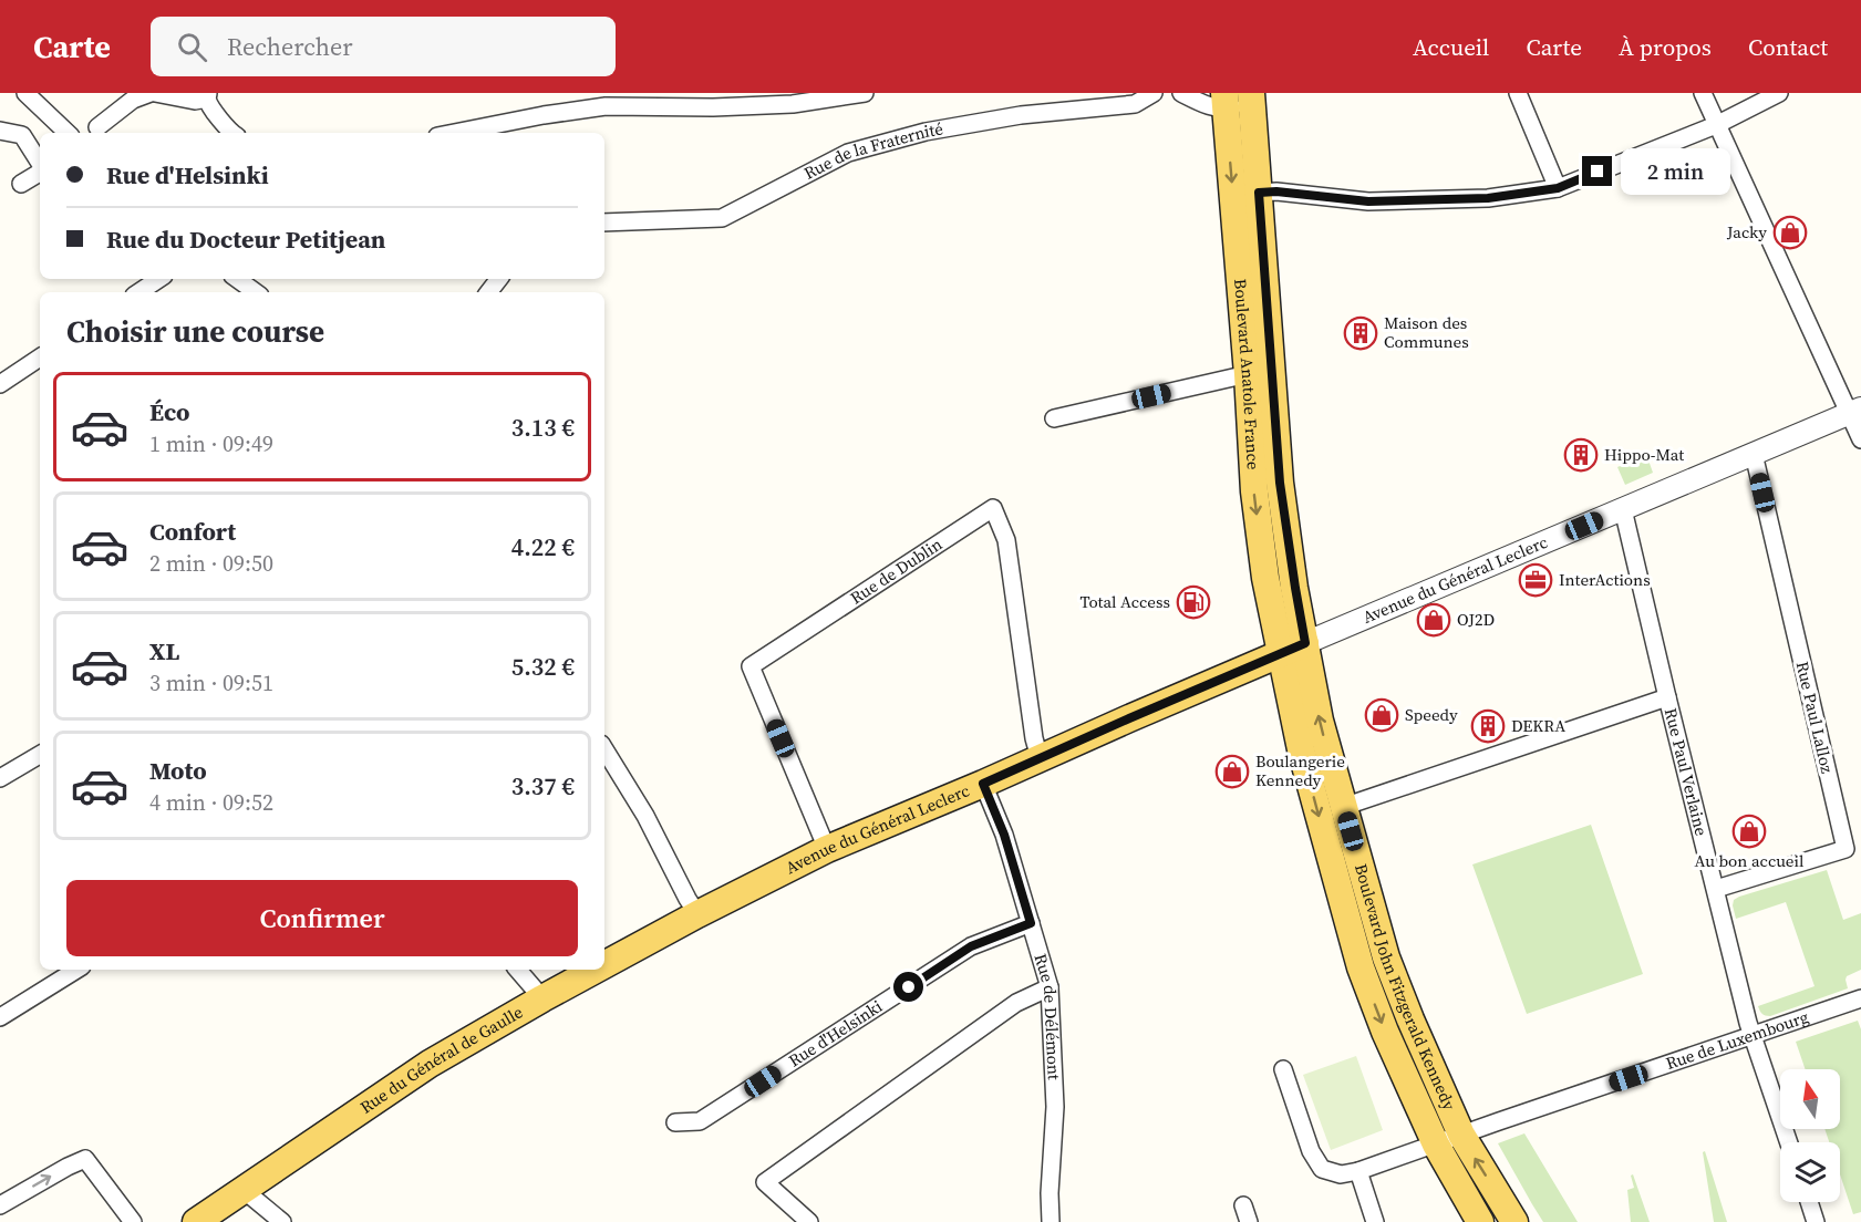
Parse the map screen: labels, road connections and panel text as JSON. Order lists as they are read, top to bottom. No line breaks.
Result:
{"streets":{"main road":["Boulevard Anatole France","Avenue du Général Leclerc","Boulevard John Fitzgerald Kennedy","Rue du Général de Gaulle"],"street":["Rue de la Fraternité","Rue de Dublin","Rue Paul Lalloz","Rue Paul Verlaine","Rue de Délémont","Rue d'Helsinki","Rue de Luxembourg"]},"crossings":[["Boulevard Anatole France","Avenue du Général Leclerc"],["Boulevard Anatole France","Boulevard John Fitzgerald Kennedy"],["Rue de Dublin","Avenue du Général Leclerc"],["Avenue du Général Leclerc","Rue Paul Lalloz"],["Avenue du Général Leclerc","Rue Paul Verlaine"],["Avenue du Général Leclerc","Boulevard John Fitzgerald Kennedy"],["Avenue du Général Leclerc","Rue de Délémont"],["Avenue du Général Leclerc","Rue du Général de Gaulle"],["Rue Paul Lalloz","Rue Paul Verlaine"],["Rue Paul Verlaine","Rue de Luxembourg"],["Boulevard John Fitzgerald Kennedy","Rue de Luxembourg"],["Rue de Délémont","Rue d'Helsinki"]],"places":{"shop":["Jacky","OJ2D","Speedy","Boulangerie Kennedy","Au bon accueil"],"building":["Maison des Communes","Hippo-Mat","DEKRA"],"office":["InterActions"],"fuel station":["Total Access"]},"north":"top","page":{"header":"Carte","search":"Rechercher","nav":["Accueil","Carte","À propos","Contact"],"banner":["Rue d'Helsinki","Rue du Docteur Petitjean"],"bubble":"2 min","heading":"Choisir une course","list":[{"name":"Éco","note":"1 min · 09:49","value":"3.13 €"},{"name":"Confort","note":"2 min · 09:50","value":"4.22 €"},{"name":"XL","note":"3 min · 09:51","value":"5.32 €"},{"name":"Moto","note":"4 min · 09:52","value":"3.37 €"}],"buttons":"Confirmer"}}
